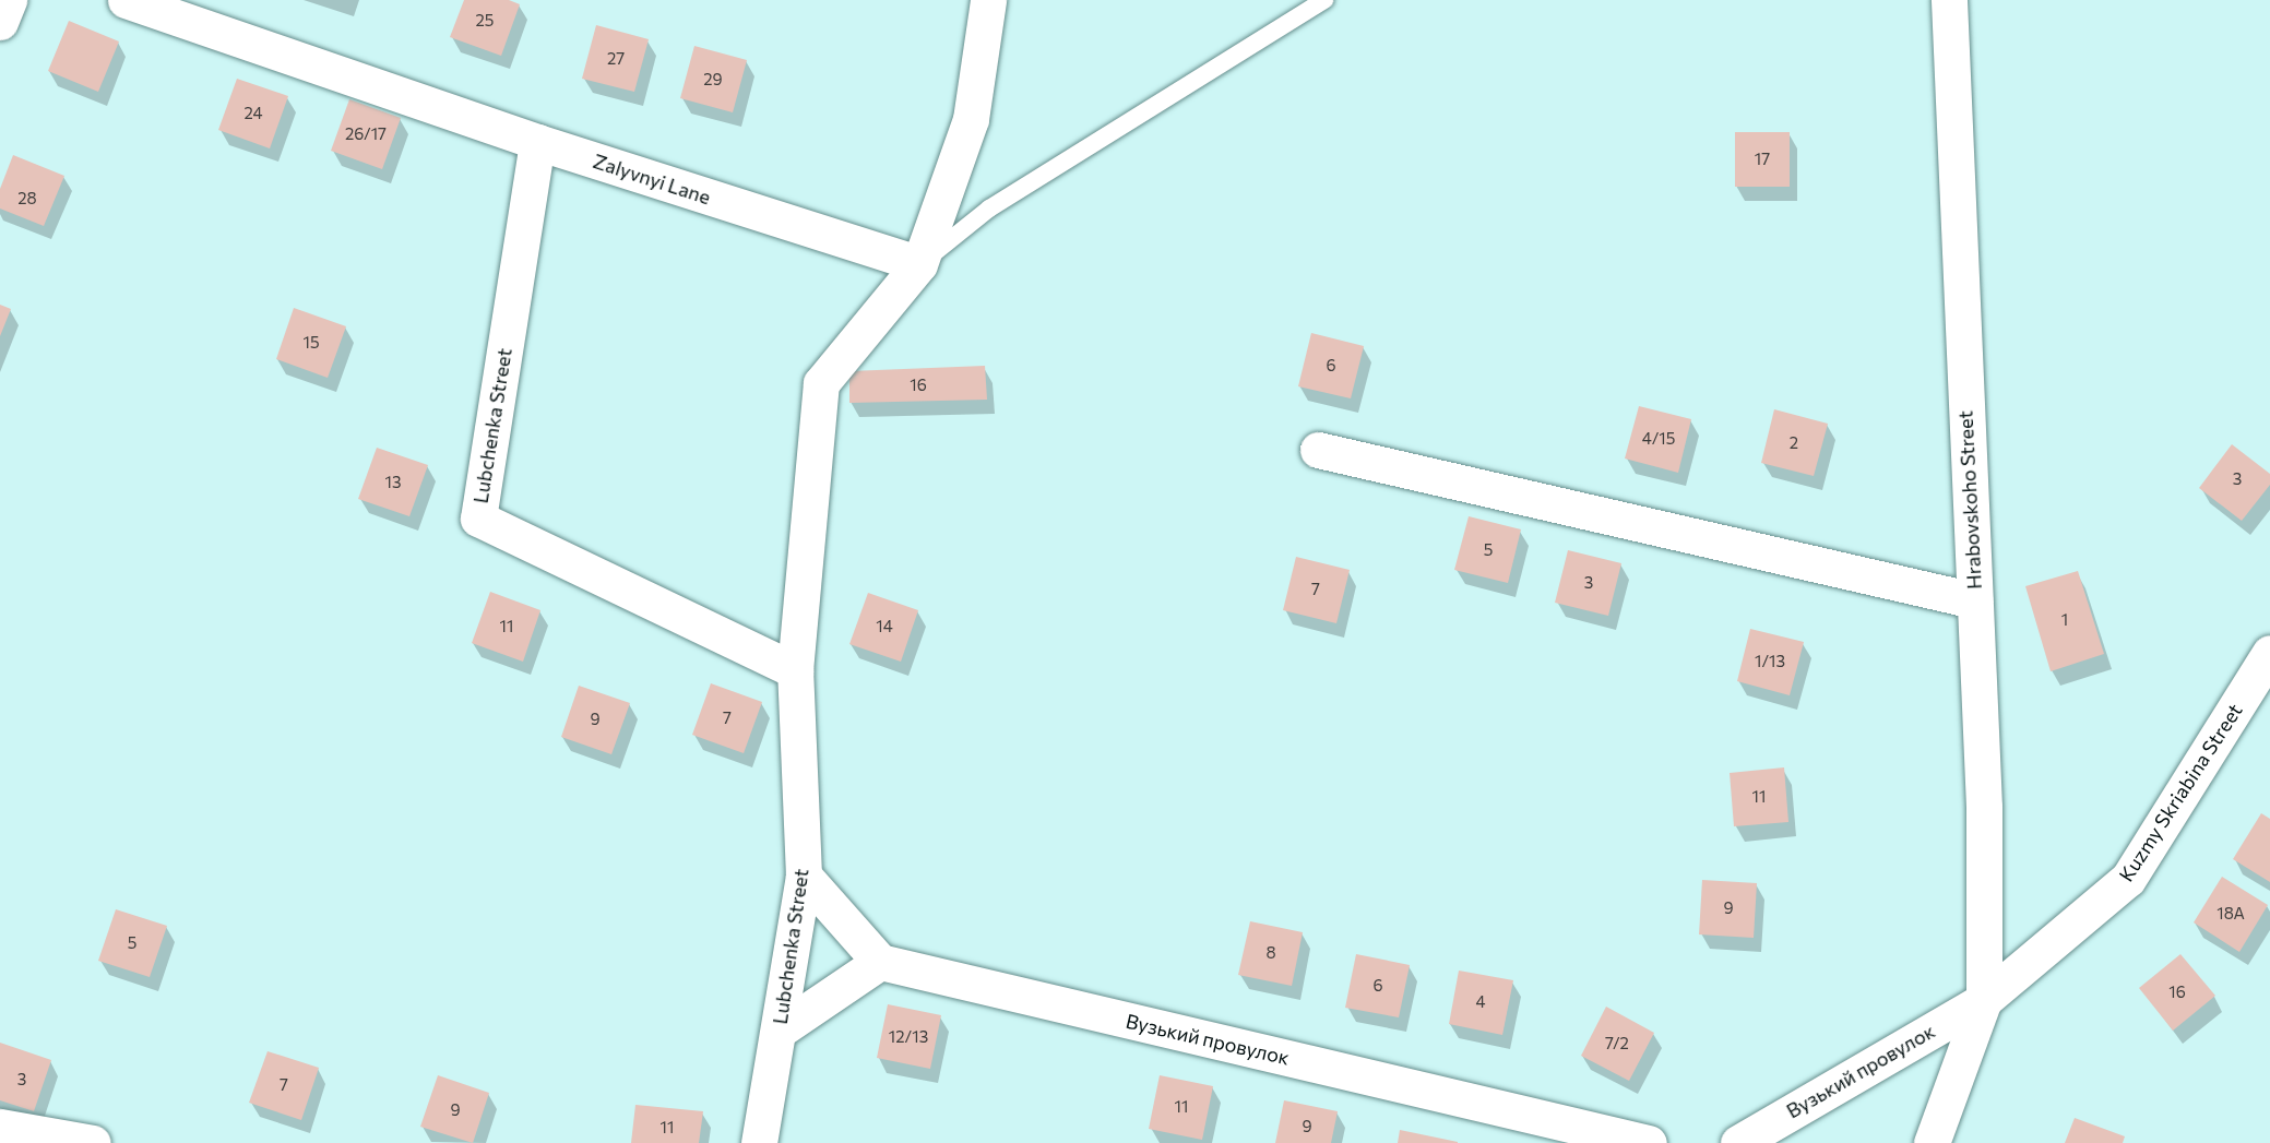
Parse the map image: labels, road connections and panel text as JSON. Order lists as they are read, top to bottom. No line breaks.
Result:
{"streets":{"street":["Zalyvnyi Lane","Lubchenka Street","Hrabovskoho Street","Kuzmy Skriabina Street","Вузький провулок"]},"crossings":[["Zalyvnyi Lane","Lubchenka Street"],["Hrabovskoho Street","Kuzmy Skriabina Street"],["Hrabovskoho Street","Вузький провулок"],["Kuzmy Skriabina Street","Вузький провулок"]],"house_numbers":["25","27","29","24","26/17","17","28","15","6","16","4/15","2","3","13","5","3","7","1","11","14","1/13","7","9","11","9","18А","5","8","6","16","4","12/13","7/2","3","7","11","9","9","11"]}
